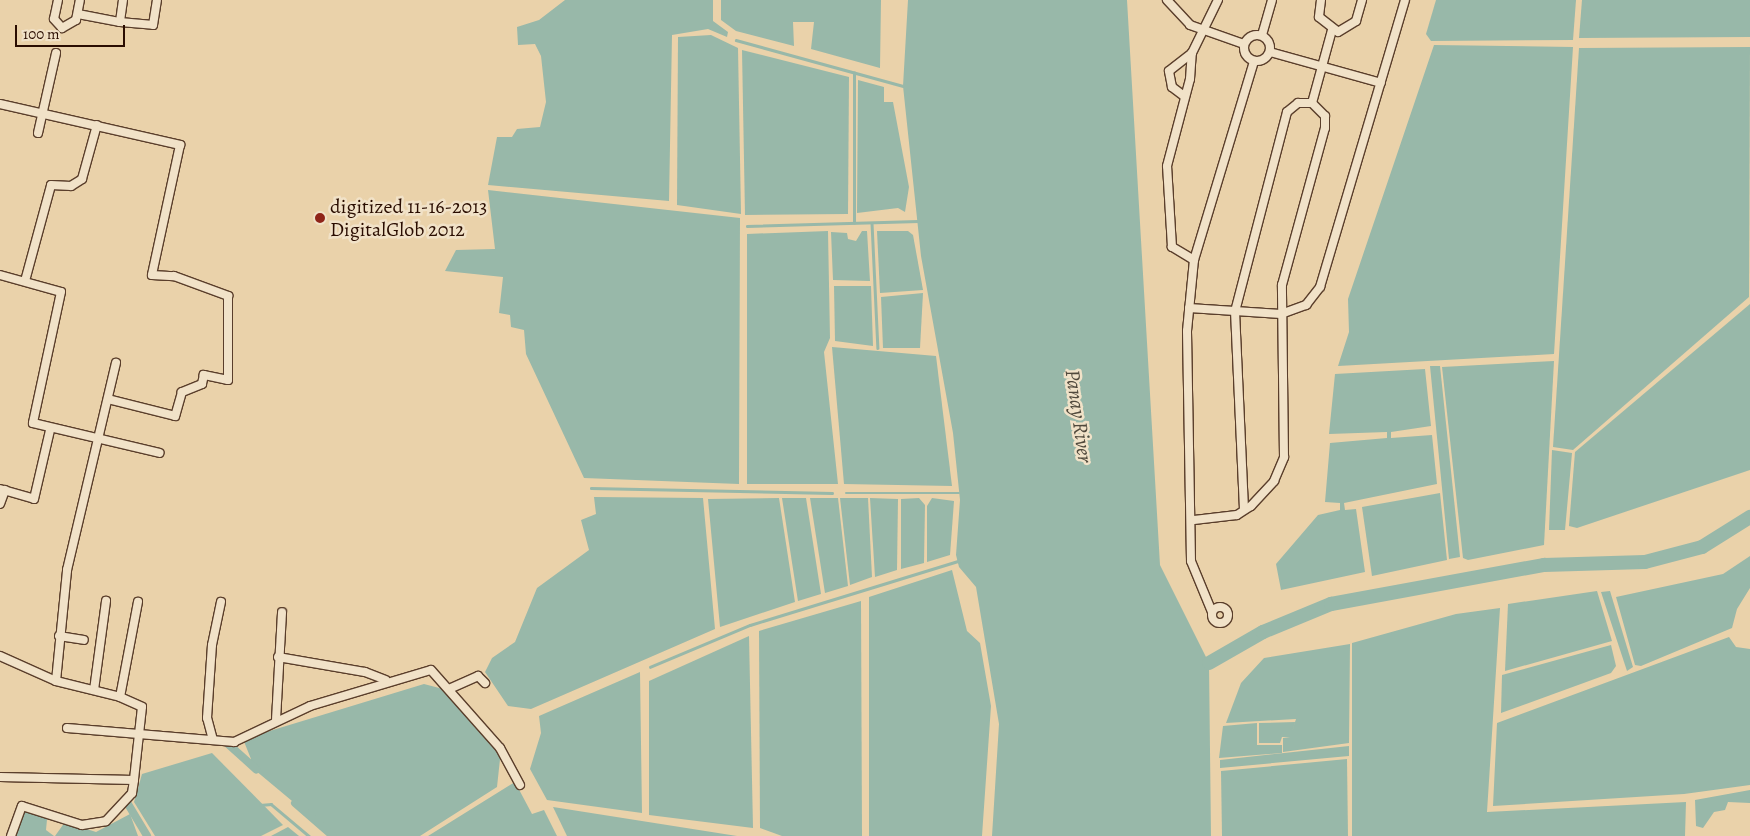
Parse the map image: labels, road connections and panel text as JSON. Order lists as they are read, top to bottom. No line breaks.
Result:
{"water":["Panay River"],"places":["digitized 11-16-2013 DigitalGlob 2012"],"scale_bar":"100 m"}
